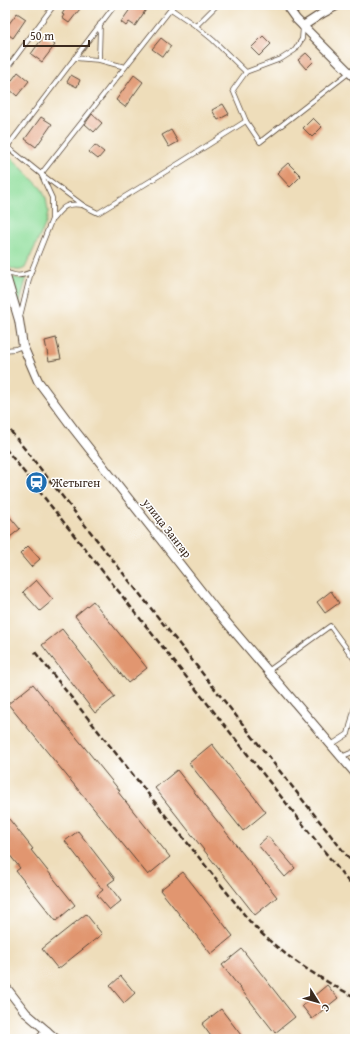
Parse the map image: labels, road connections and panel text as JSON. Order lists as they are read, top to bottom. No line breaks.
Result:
{"streets":{"street":["улица Зангар"]},"places":{"station":["Жетыген"]},"scale_bar":"50 m","north":"bottom right"}
